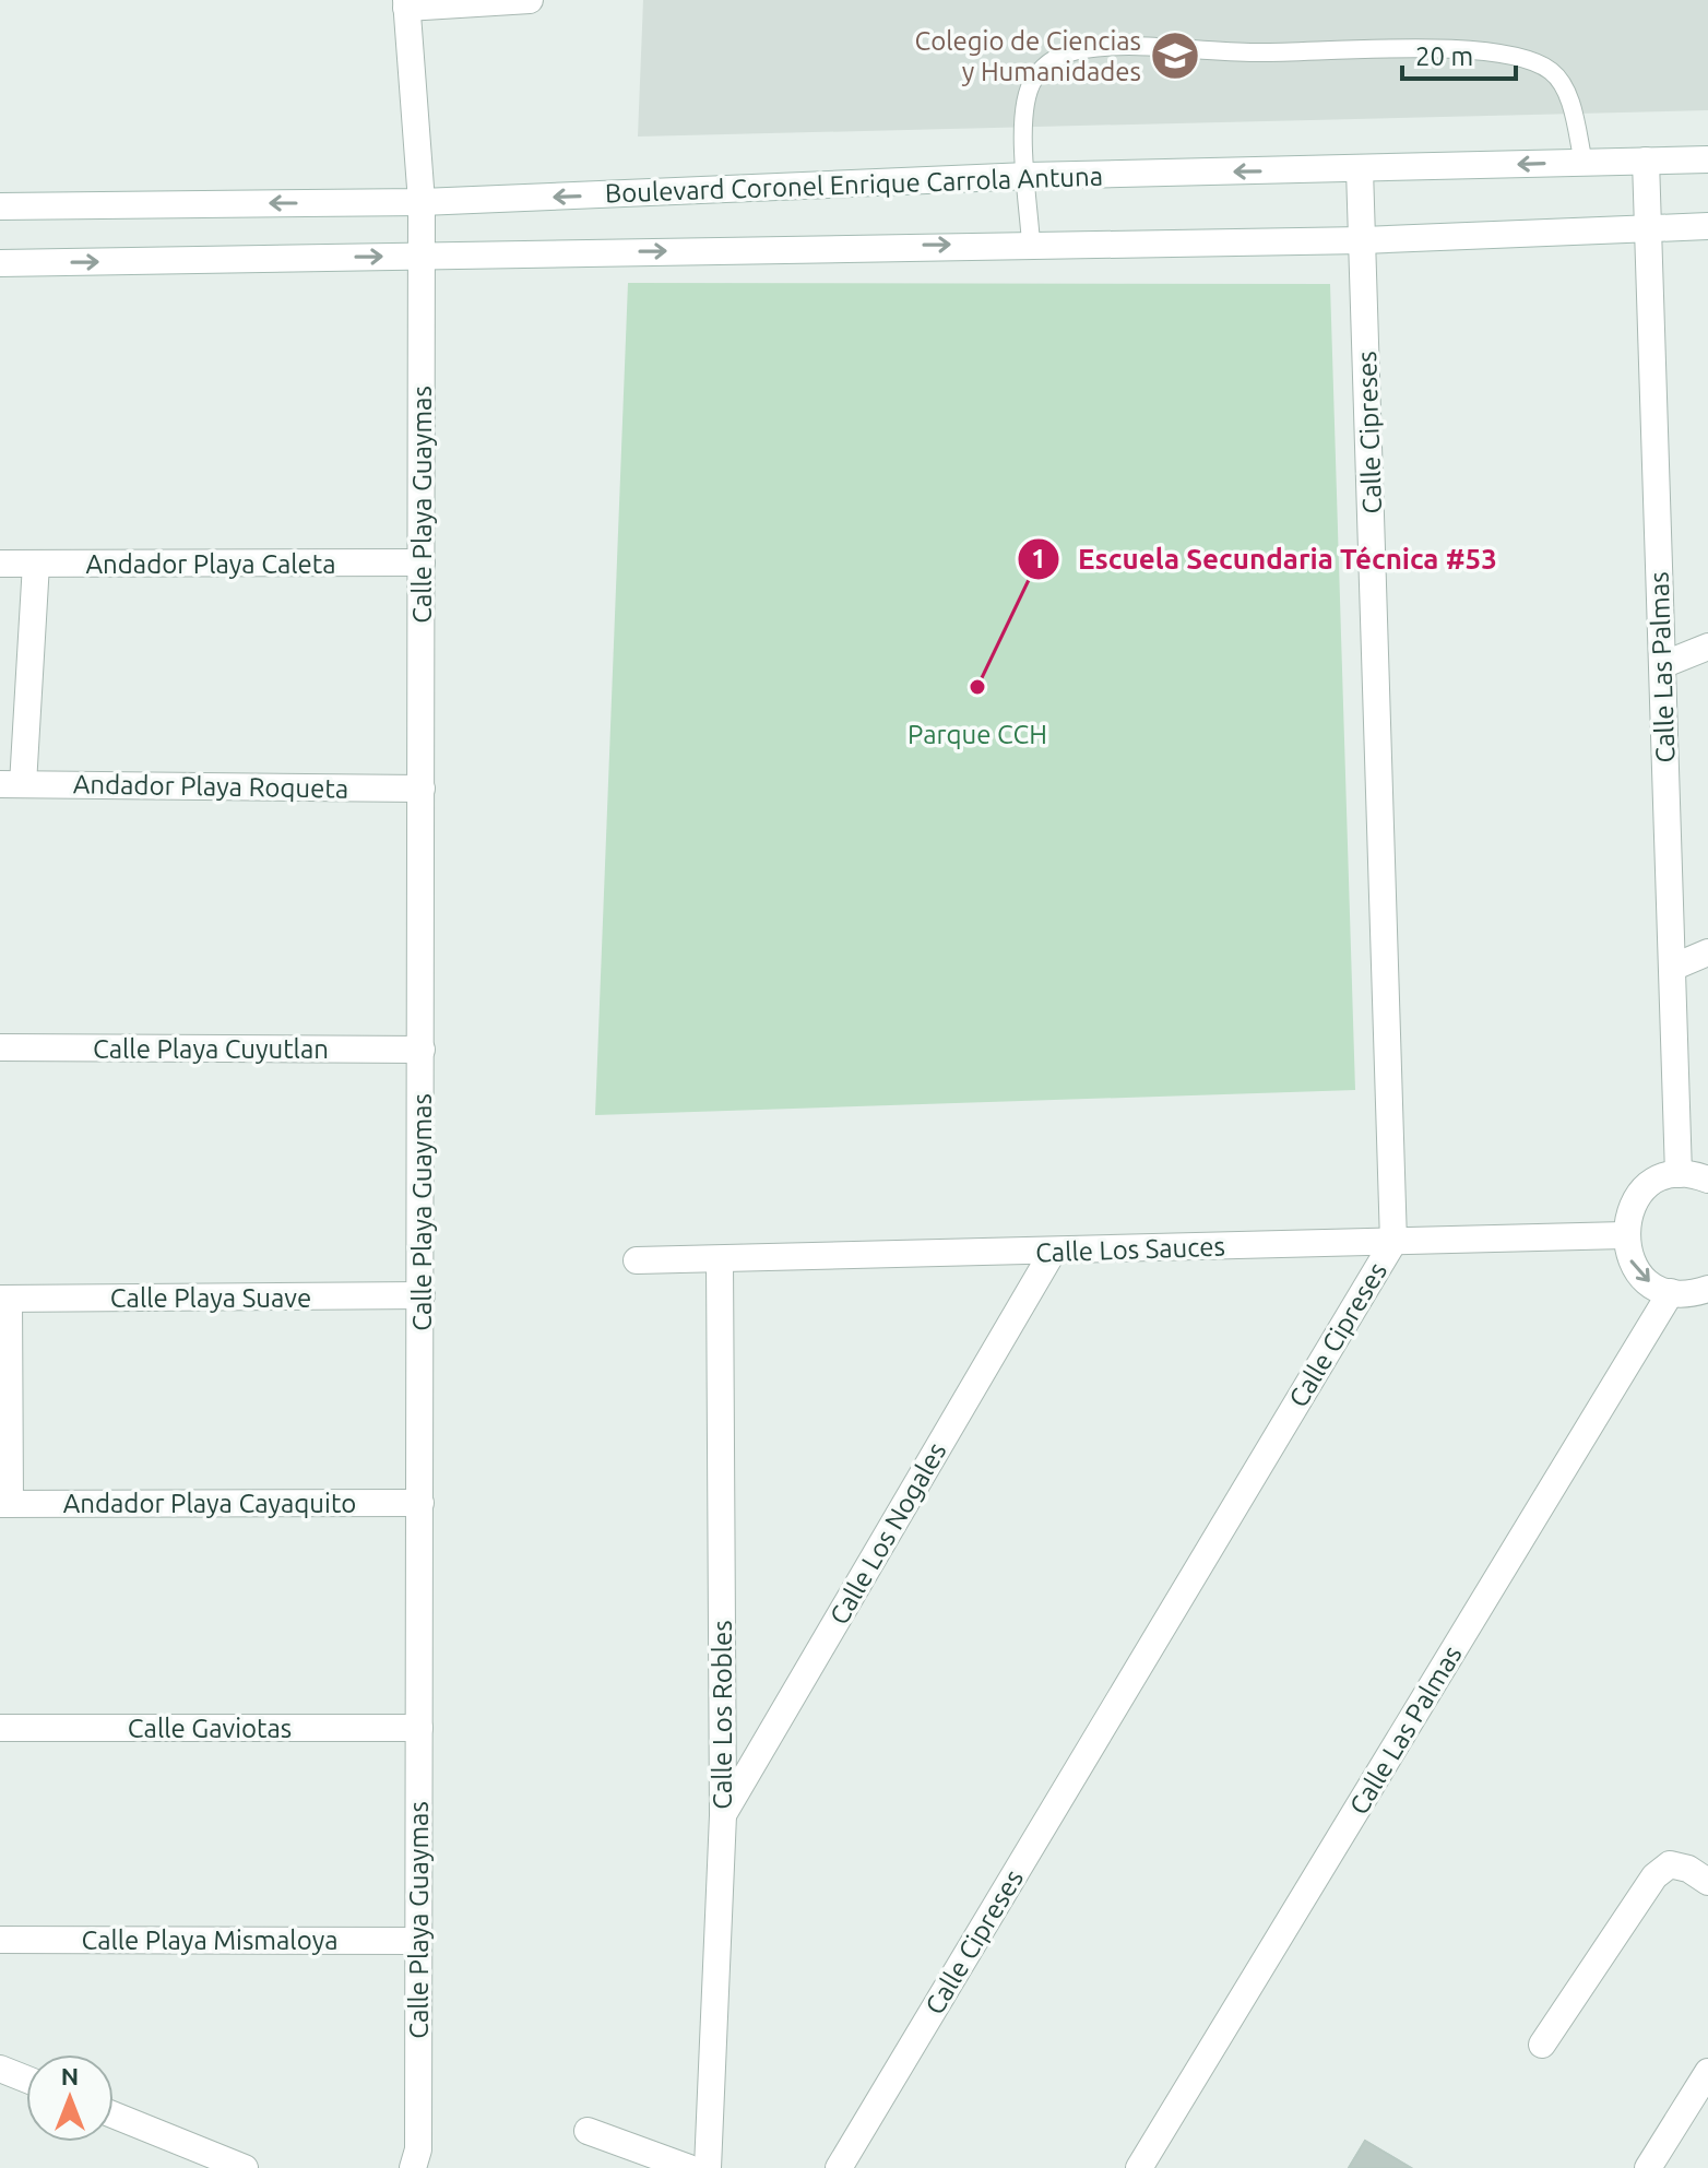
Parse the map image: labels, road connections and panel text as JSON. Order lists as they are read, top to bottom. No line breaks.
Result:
{"streets":{"street":["Boulevard Coronel Enrique Carrola Antuna","Calle Cipreses","Calle Playa Guaymas","Andador Playa Caleta","Calle Las Palmas","Andador Playa Roqueta","Calle Playa Cuyutlan","Calle Los Sauces","Calle Playa Suave","Andador Playa Cayaquito","Calle Los Nogales","Calle Los Robles","Calle Gaviotas","Calle Playa Mismaloya"]},"crossings":[["Boulevard Coronel Enrique Carrola Antuna","Calle Cipreses"],["Boulevard Coronel Enrique Carrola Antuna","Calle Playa Guaymas"],["Boulevard Coronel Enrique Carrola Antuna","Calle Las Palmas"],["Calle Cipreses","Calle Los Sauces"],["Calle Playa Guaymas","Andador Playa Caleta"],["Calle Playa Guaymas","Andador Playa Roqueta"],["Calle Playa Guaymas","Calle Playa Cuyutlan"],["Calle Playa Guaymas","Calle Playa Suave"],["Calle Playa Guaymas","Andador Playa Cayaquito"],["Calle Playa Guaymas","Calle Gaviotas"],["Calle Playa Guaymas","Calle Playa Mismaloya"],["Calle Los Sauces","Calle Los Nogales"],["Calle Los Sauces","Calle Los Robles"],["Calle Los Nogales","Calle Los Robles"]],"parks":["Parque CCH"],"places":{"school or university":["Colegio de Ciencias y Humanidades"],"other":["Escuela Secundaria Técnica #53"]},"scale_bar":"20 m","north":"top"}
